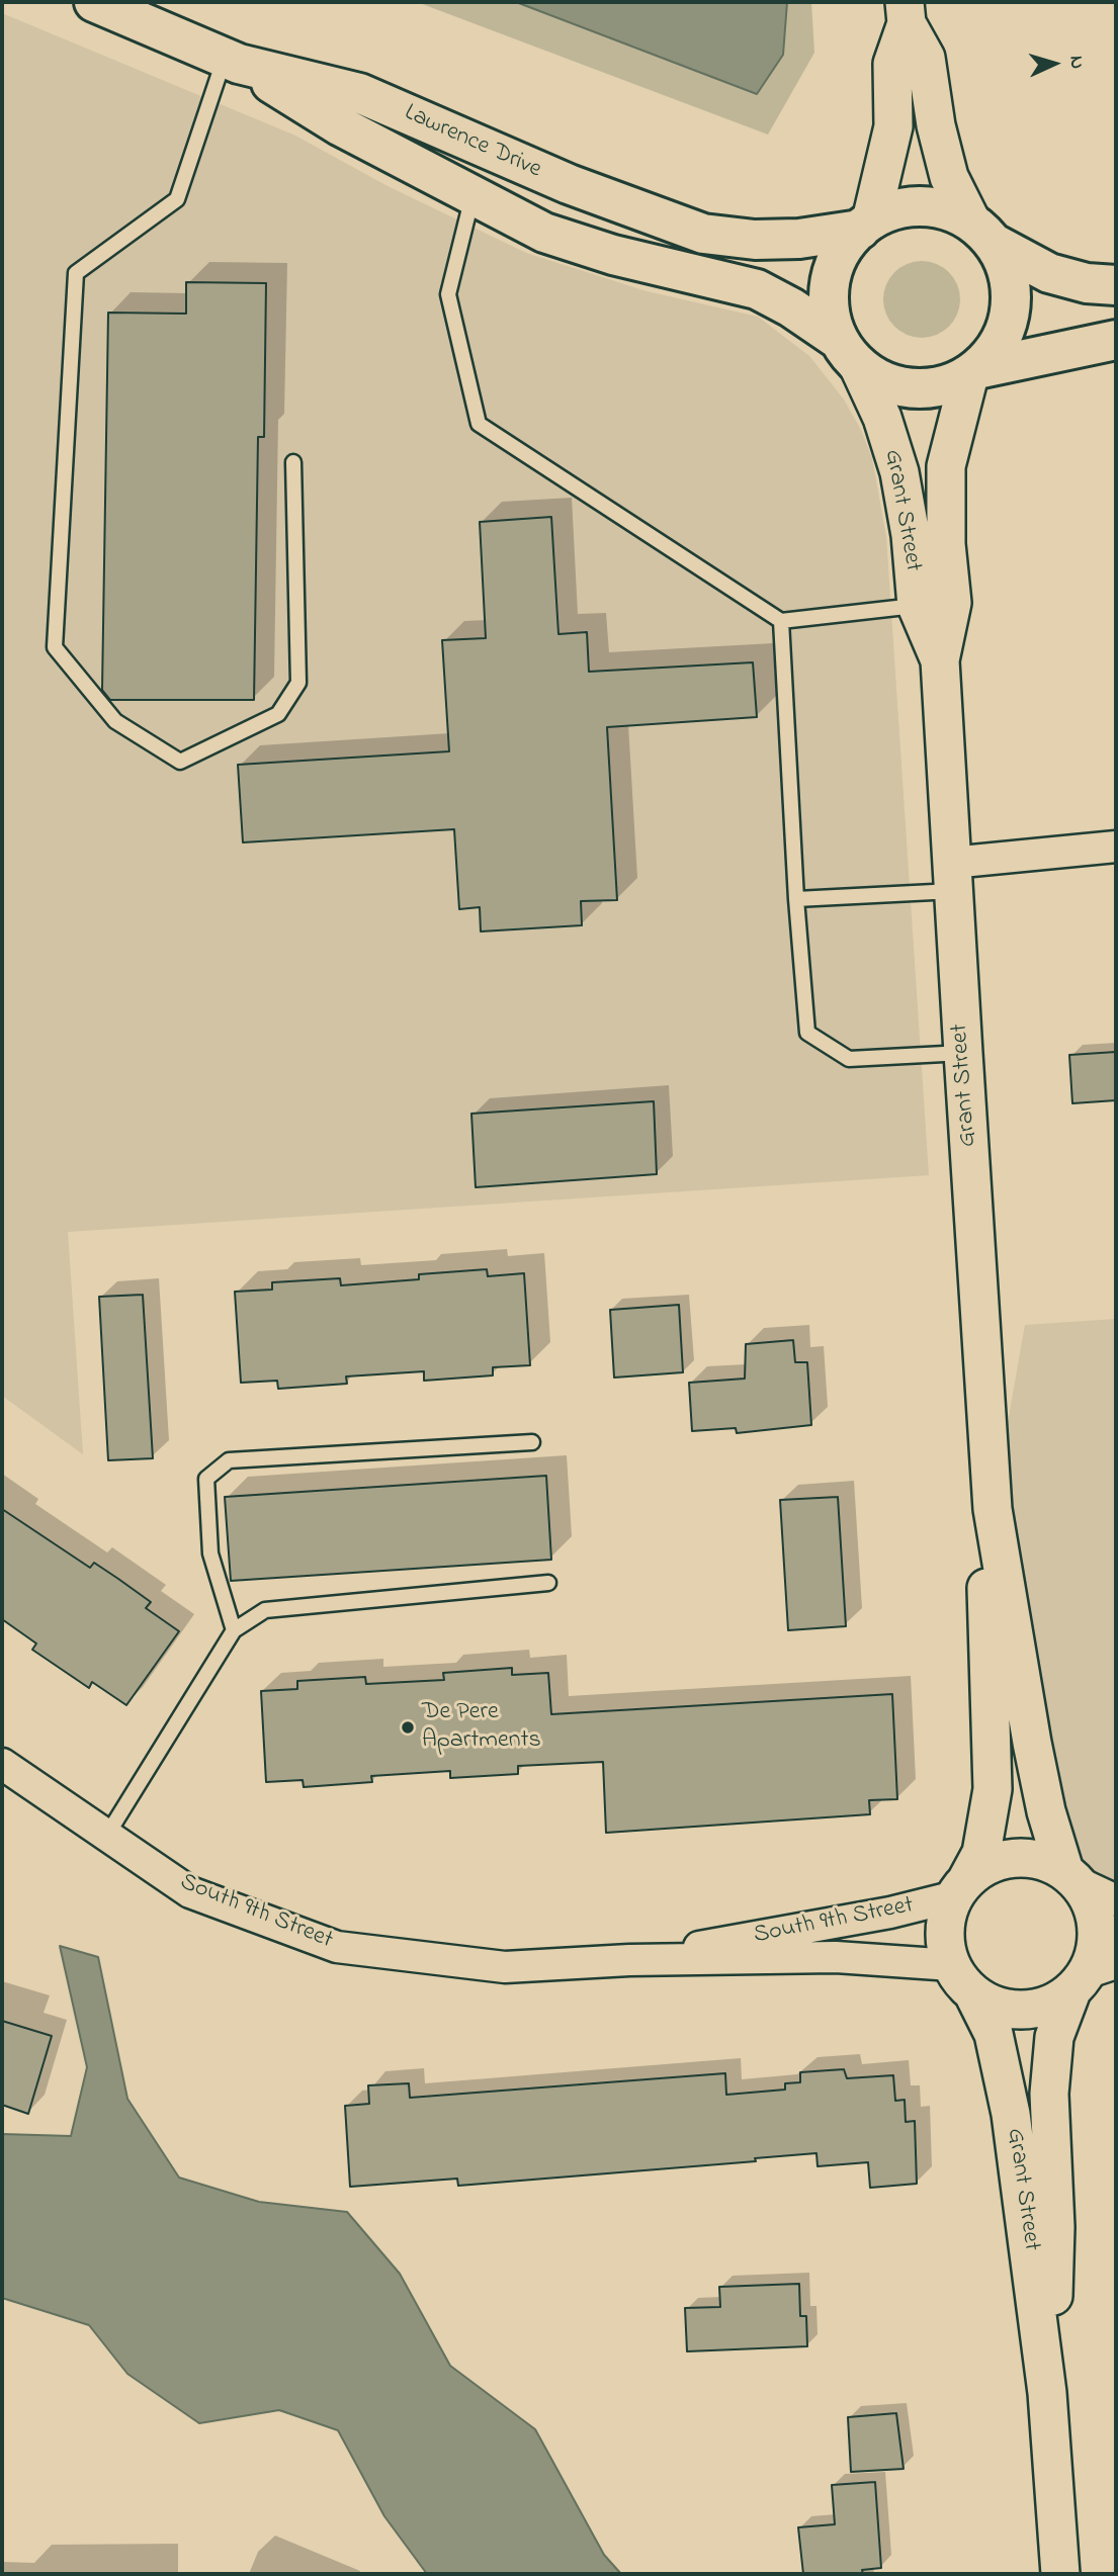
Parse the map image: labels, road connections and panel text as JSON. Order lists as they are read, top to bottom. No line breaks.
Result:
{"streets":{"main road":["Lawrence Drive"],"street":["Grant Street","South 9th Street"]},"crossings":[["Lawrence Drive","Grant Street"],["Grant Street","South 9th Street"]],"places":["De Pere Apartments"],"north":"right"}
